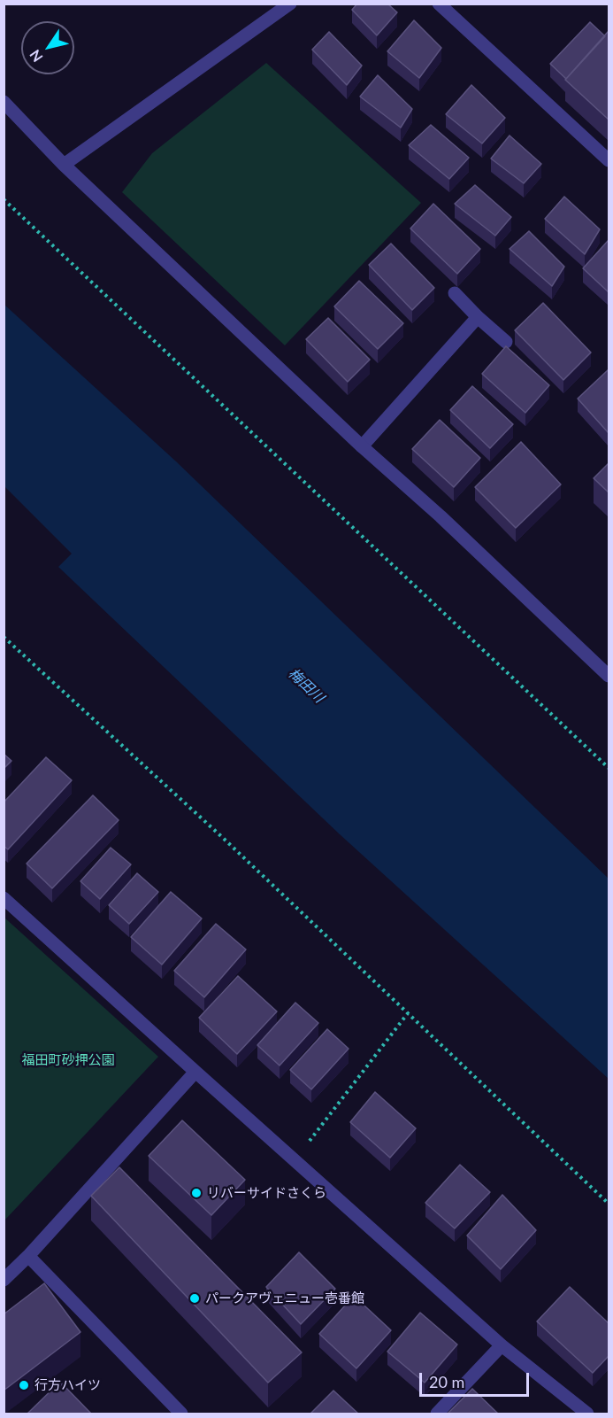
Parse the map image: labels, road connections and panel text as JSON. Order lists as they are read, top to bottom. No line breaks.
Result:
{"water":["梅田川"],"parks":["福田町砂押公園"],"places":["リバーサイドさくら","パークアヴェニュー壱番館","行方ハイツ"],"scale_bar":"20 m","north":"bottom left"}
